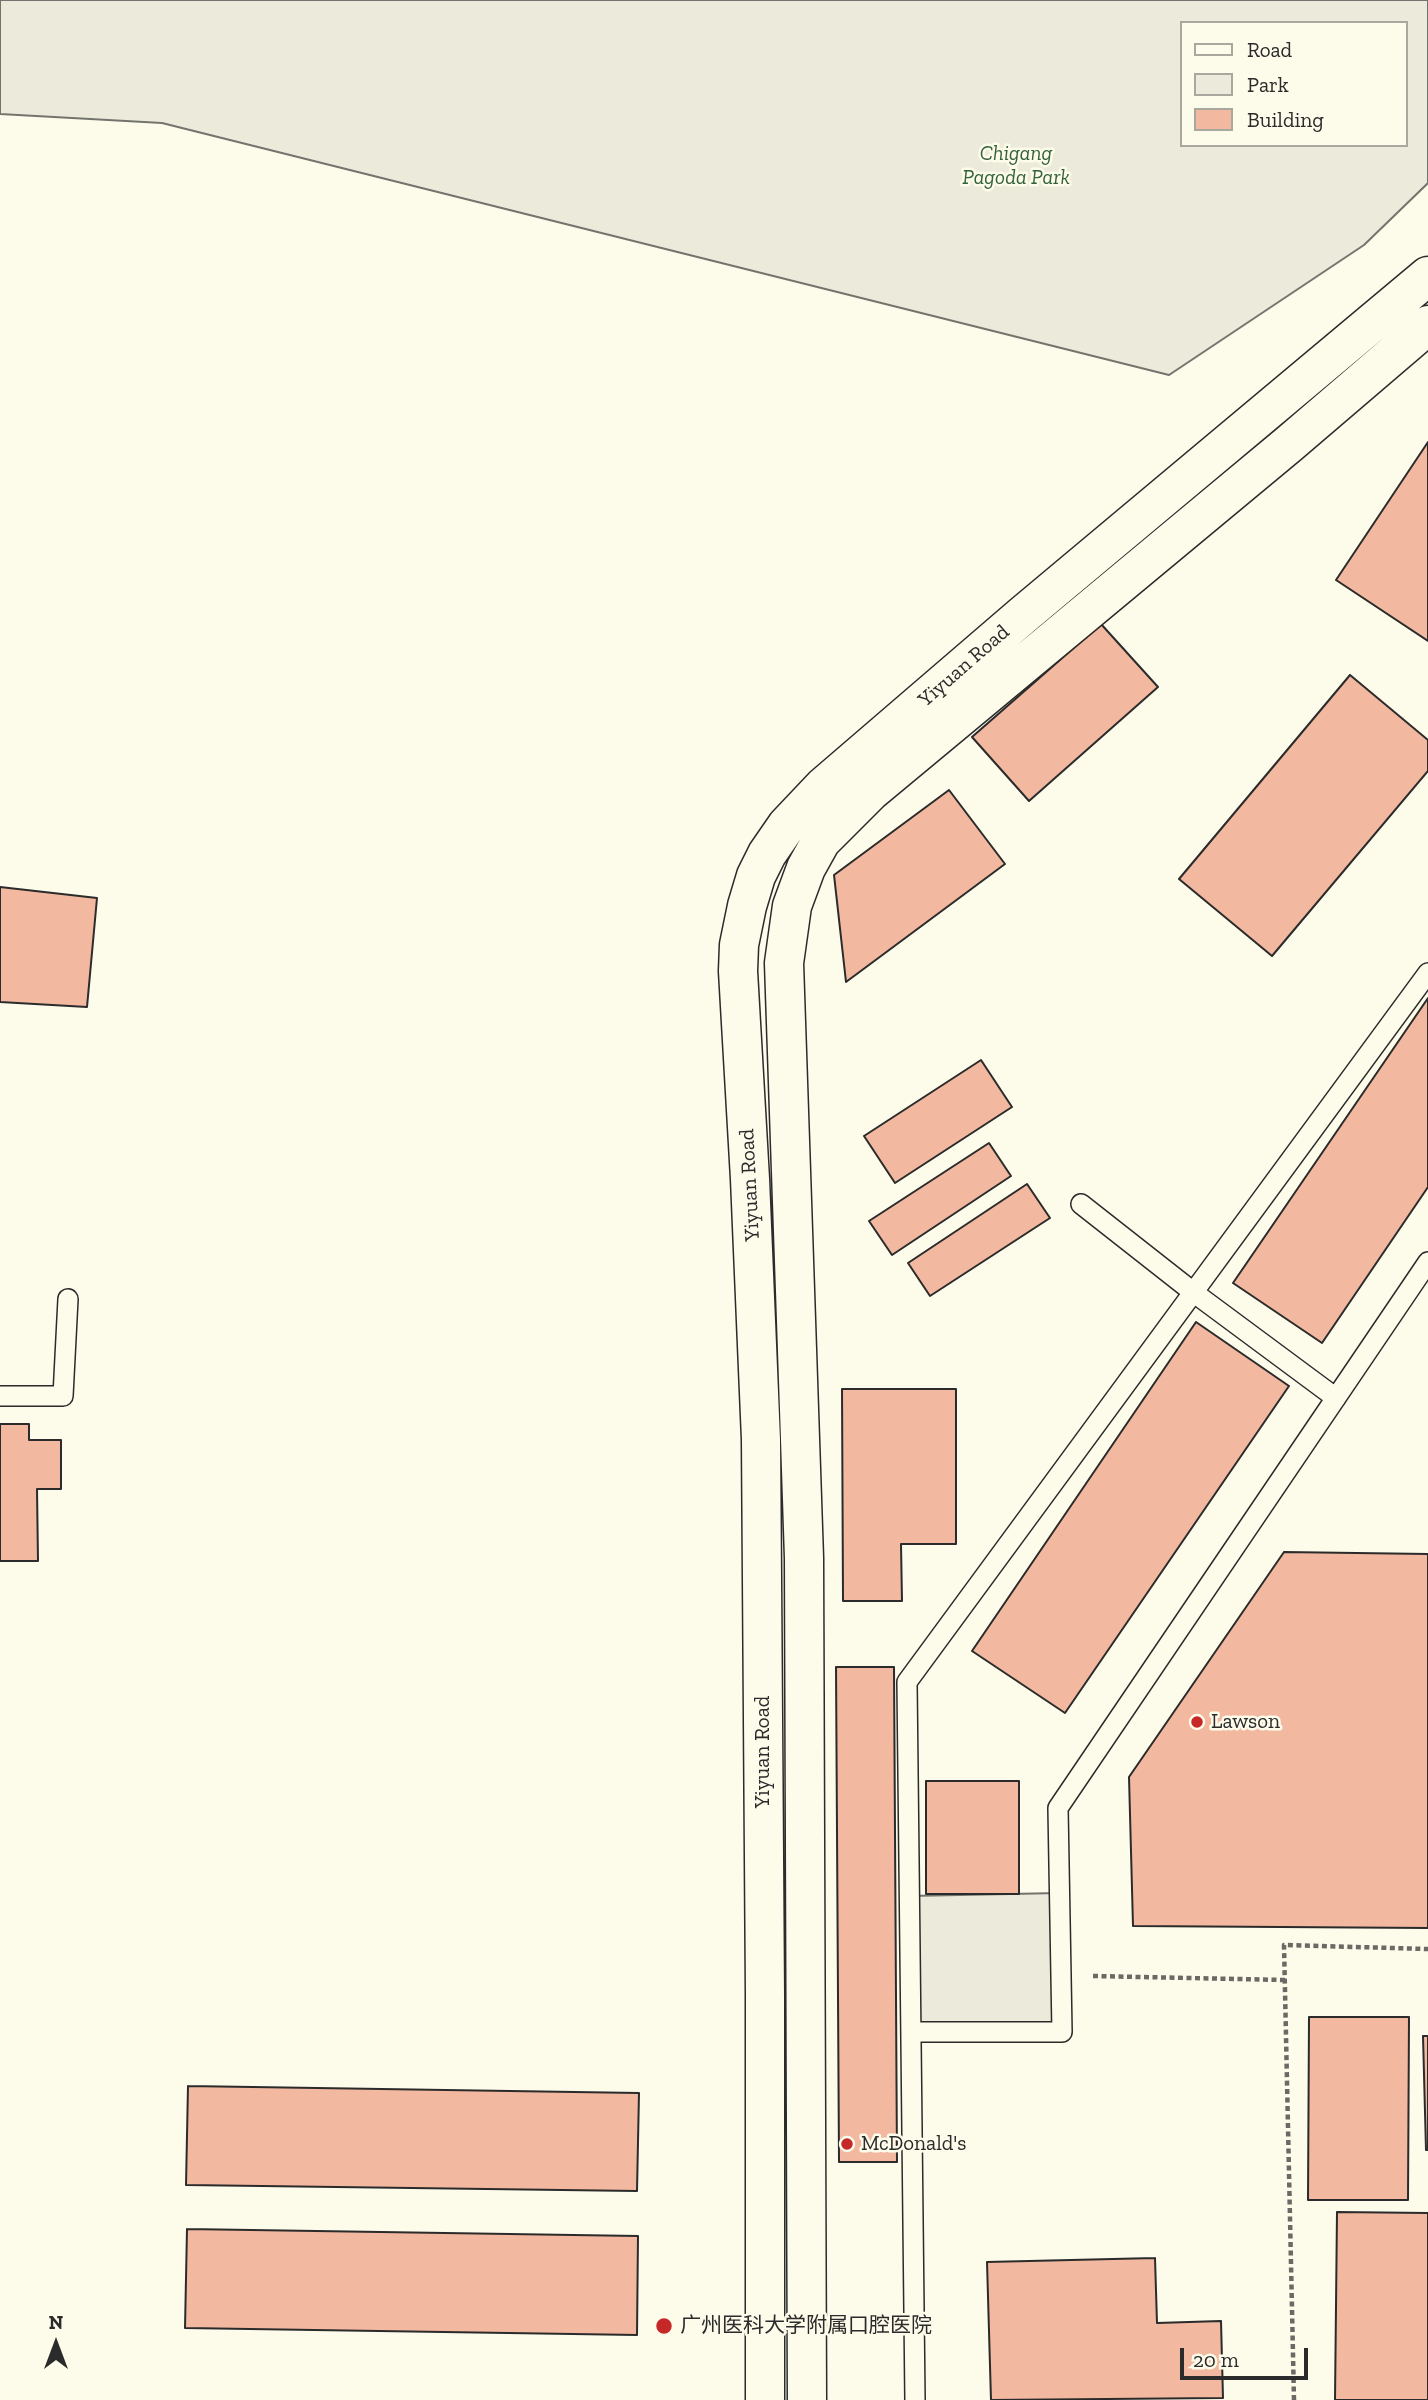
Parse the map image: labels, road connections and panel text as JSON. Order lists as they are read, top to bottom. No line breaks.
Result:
{"streets":{"street":["Yiyuan Road"]},"parks":["Chigang Pagoda Park"],"places":["Lawson","McDonald's","广州医科大学附属口腔医院"],"legend":["Road","Park","Building"],"scale_bar":"20 m","north":"top"}
